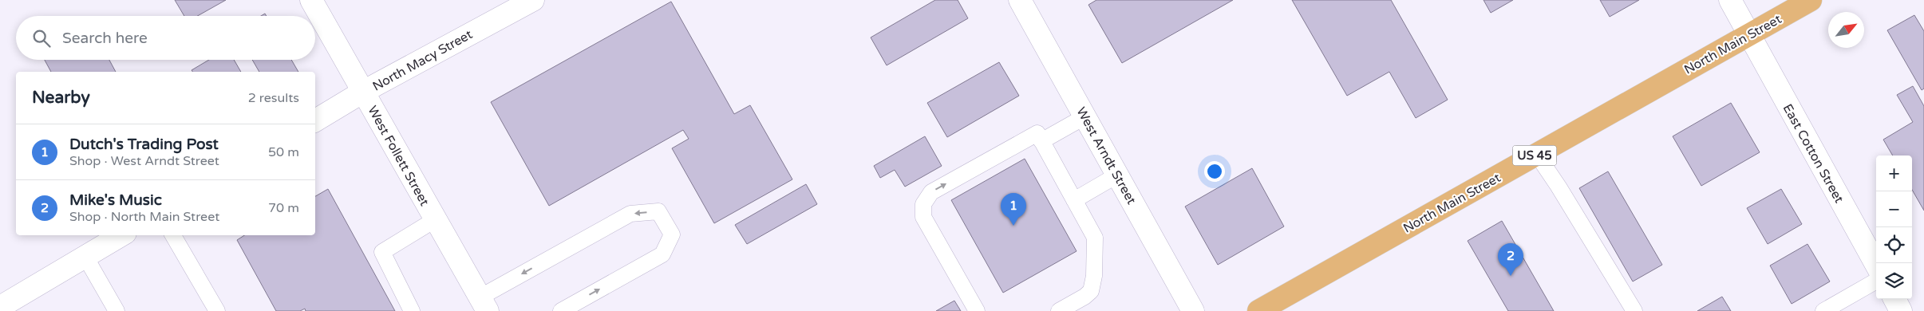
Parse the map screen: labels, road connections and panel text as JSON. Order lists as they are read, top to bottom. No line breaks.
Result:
{"streets":{"main road":["North Main Street","US 45"],"street":["North Macy Street","East Cotton Street","West Follett Street","West Arndt Street"]},"crossings":[["North Main Street","East Cotton Street"],["North Macy Street","West Follett Street"]],"north":"top right","page":{"search":"Search here","heading":["Nearby","2 results"],"list":[{"mark":"1","name":"Dutch's Trading Post","note":"Shop · West Arndt Street","value":"50 m"},{"mark":"2","name":"Mike's Music","note":"Shop · North Main Street","value":"70 m"}],"map_buttons":["+","−"],"pins":["1","2"]}}
